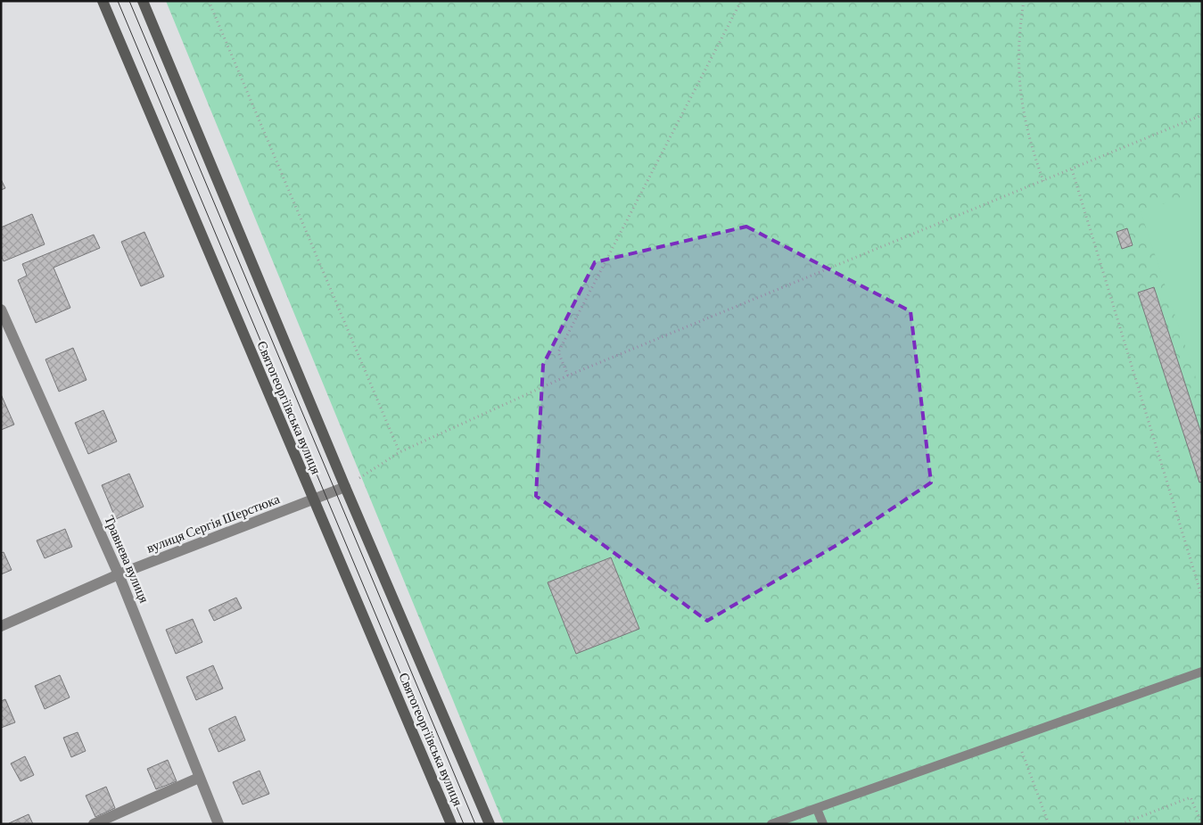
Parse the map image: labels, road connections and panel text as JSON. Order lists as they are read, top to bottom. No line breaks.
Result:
{"streets":{"main road":["Святогеоргіївська вулиця"],"street":["вулиця Сергія Шерстюка","Травнева вулиця"]},"crossings":[["Святогеоргіївська вулиця","вулиця Сергія Шерстюка"],["вулиця Сергія Шерстюка","Травнева вулиця"]]}
